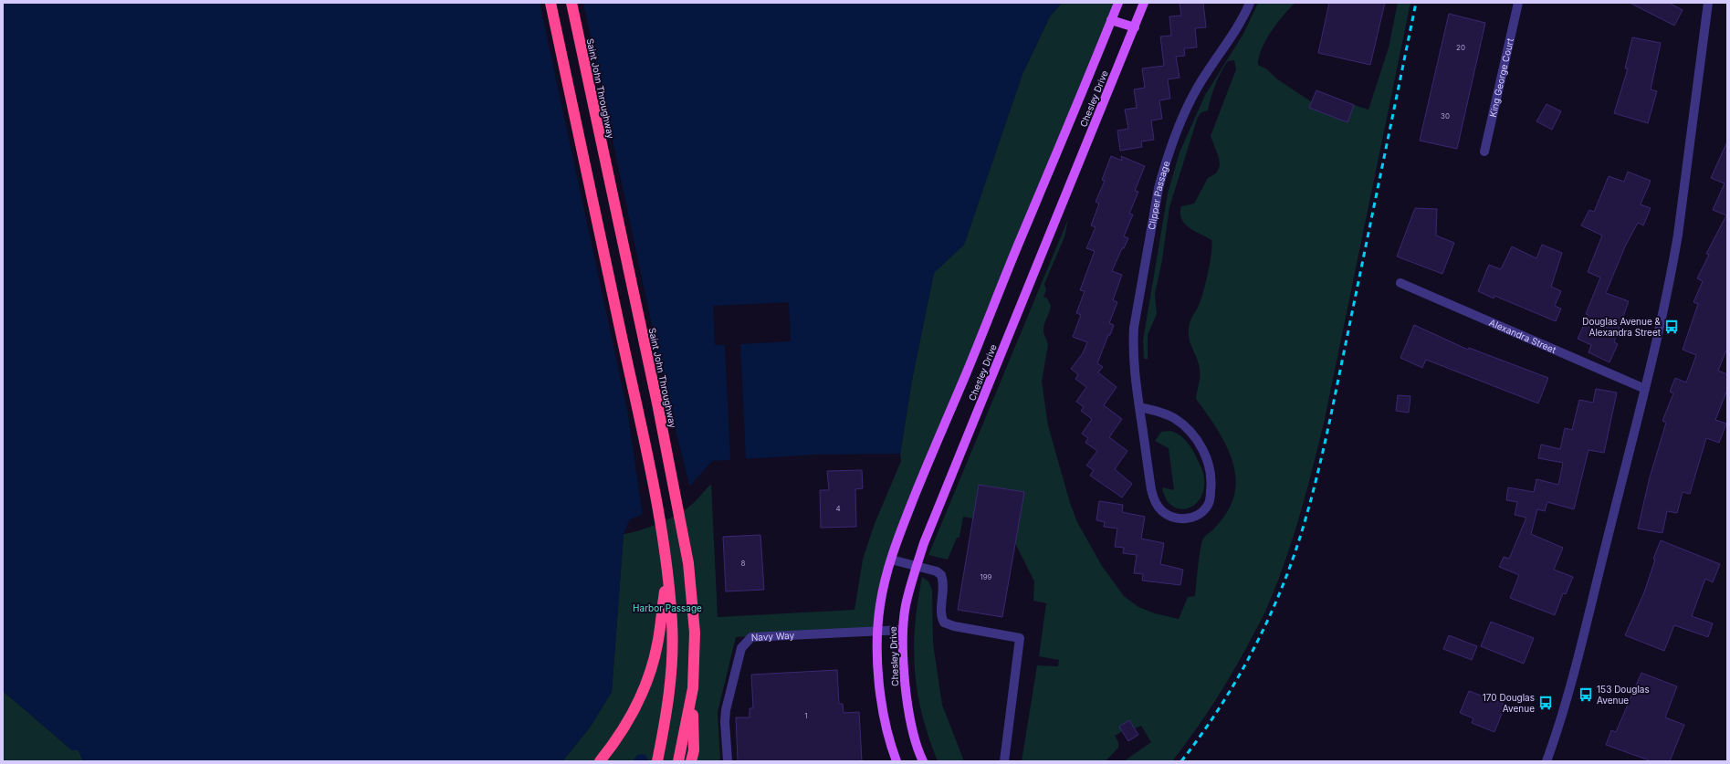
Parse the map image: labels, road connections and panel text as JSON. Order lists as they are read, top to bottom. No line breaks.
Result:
{"streets":{"highway":["Saint John Throughway"],"main road":["Chesley Drive"],"street":["King George Court","Clipper Passage","Alexandra Street","Navy Way"]},"crossings":[["Chesley Drive","Navy Way"]],"parks":["Harbor Passage"],"places":{"bus stop":["Douglas Avenue & Alexandra Street","153 Douglas Avenue","170 Douglas Avenue"]},"house_numbers":["20","30","4","8","199","1"]}
